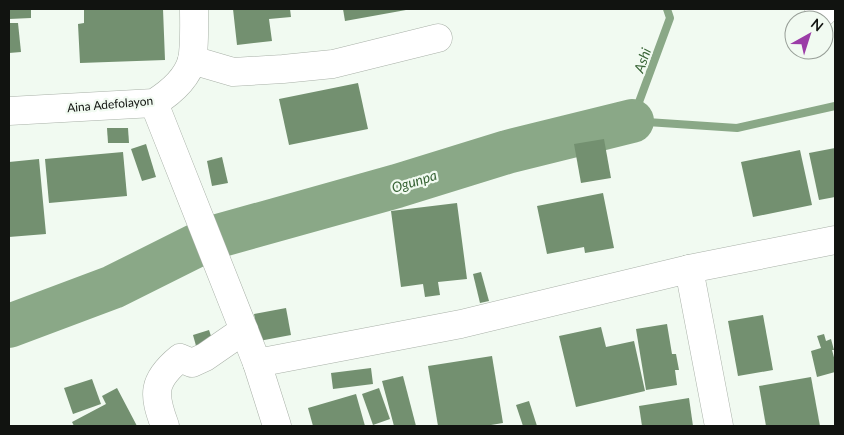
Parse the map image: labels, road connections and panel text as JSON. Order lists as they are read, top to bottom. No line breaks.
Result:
{"streets":{"street":["Aina Adefolayon"]},"water":["Ashi","Ogunpa"],"north":"top right"}
